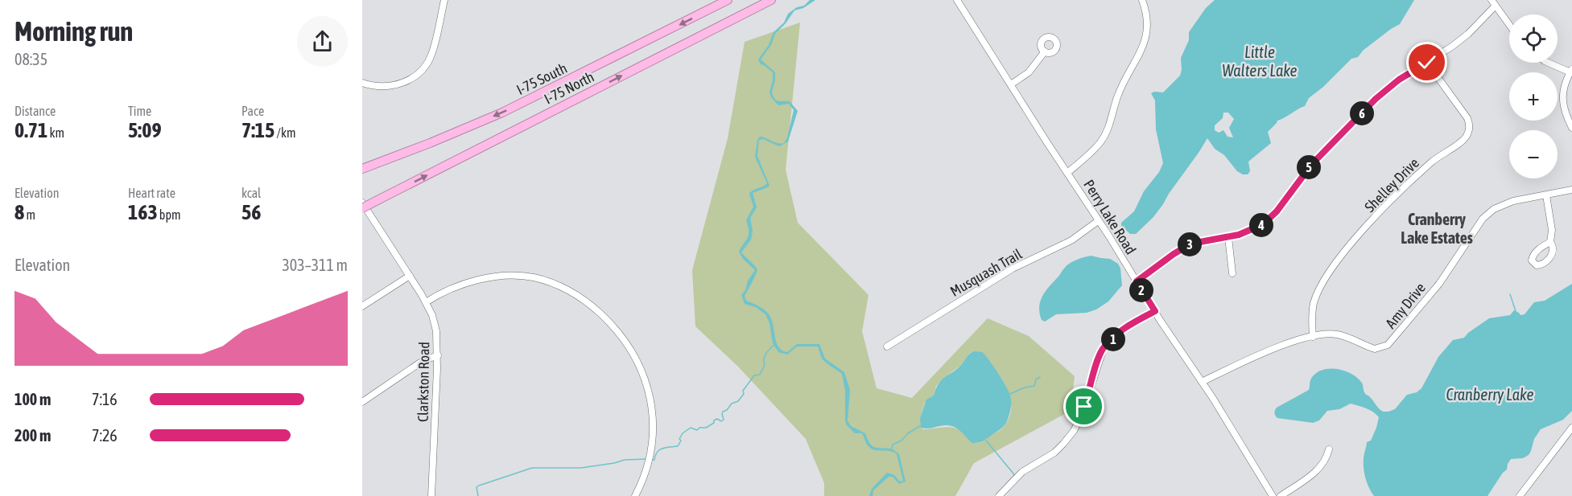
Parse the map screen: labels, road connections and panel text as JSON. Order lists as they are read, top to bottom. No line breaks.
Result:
{"streets":{"highway":["I-75 South","I-75 North"],"street":["Shelley Drive","Perry Lake Road","Musquash Trail","Amy Drive","Clarkston Road"]},"crossings":[["Shelley Drive","Amy Drive"],["Perry Lake Road","Musquash Trail"],["Perry Lake Road","Amy Drive"]],"one_way":["I-75 South","I-75 North"],"districts":["Cranberry Lake Estates"],"water":["Little Walters Lake","Cranberry Lake"],"page":{"heading":["Morning run","08:35"],"map_buttons":["+","−"],"stats":[["Distance","0.71 km"],["Time","5:09"],["Pace","7:15 /km"],["Elevation","8 m"],["Heart rate","163 bpm"],["kcal","56"]],"pins":["6","5","4","3","2","1"],"chart":["Elevation","303–311 m"],"list":[{"name":"100 m","note":"7:16"},{"name":"200 m","note":"7:26"}]}}
